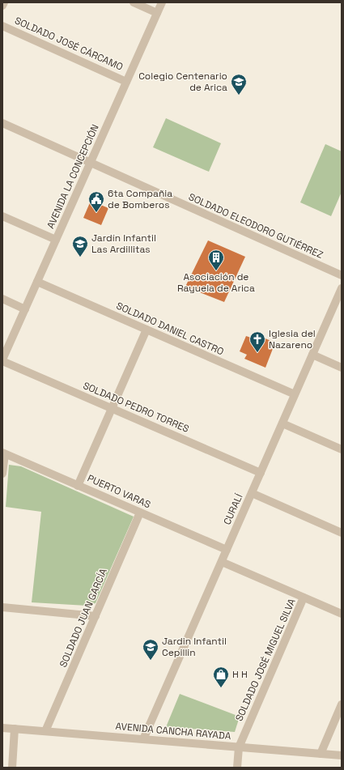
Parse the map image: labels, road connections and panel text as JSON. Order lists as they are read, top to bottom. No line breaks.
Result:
{"streets":{"street":["SOLDADO JOSÉ CÁRCAMO","AVENIDA LA CONCEPCIÓN","SOLDADO ELEODORO GUTIÉRREZ","SOLDADO DANIEL CASTRO","SOLDADO PEDRO TORRES","PUERTO VARAS","CURALÍ","SOLDADO JUAN GARCÍA","SOLDADO JOSÉ MIGUEL SILVA","AVENIDA CANCHA RAYADA"]},"crossings":[["SOLDADO JOSÉ CÁRCAMO","AVENIDA LA CONCEPCIÓN"],["AVENIDA LA CONCEPCIÓN","SOLDADO ELEODORO GUTIÉRREZ"],["AVENIDA LA CONCEPCIÓN","SOLDADO DANIEL CASTRO"],["AVENIDA LA CONCEPCIÓN","SOLDADO PEDRO TORRES"],["SOLDADO DANIEL CASTRO","CURALÍ"],["SOLDADO PEDRO TORRES","CURALÍ"],["PUERTO VARAS","CURALÍ"],["PUERTO VARAS","SOLDADO JUAN GARCÍA"],["CURALÍ","AVENIDA CANCHA RAYADA"],["SOLDADO JUAN GARCÍA","AVENIDA CANCHA RAYADA"],["SOLDADO JOSÉ MIGUEL SILVA","AVENIDA CANCHA RAYADA"]],"places":{"school or university":["Colegio Centenario de Arica","Jardín Infantil Las Ardillitas","Jardin Infantil Cepillin"],"public building":["6ta Compañia de Bomberos"],"building":["Asociación de Rayuela de Arica"],"church":["Iglesia del Nazareno"],"shop":["H H"]}}
